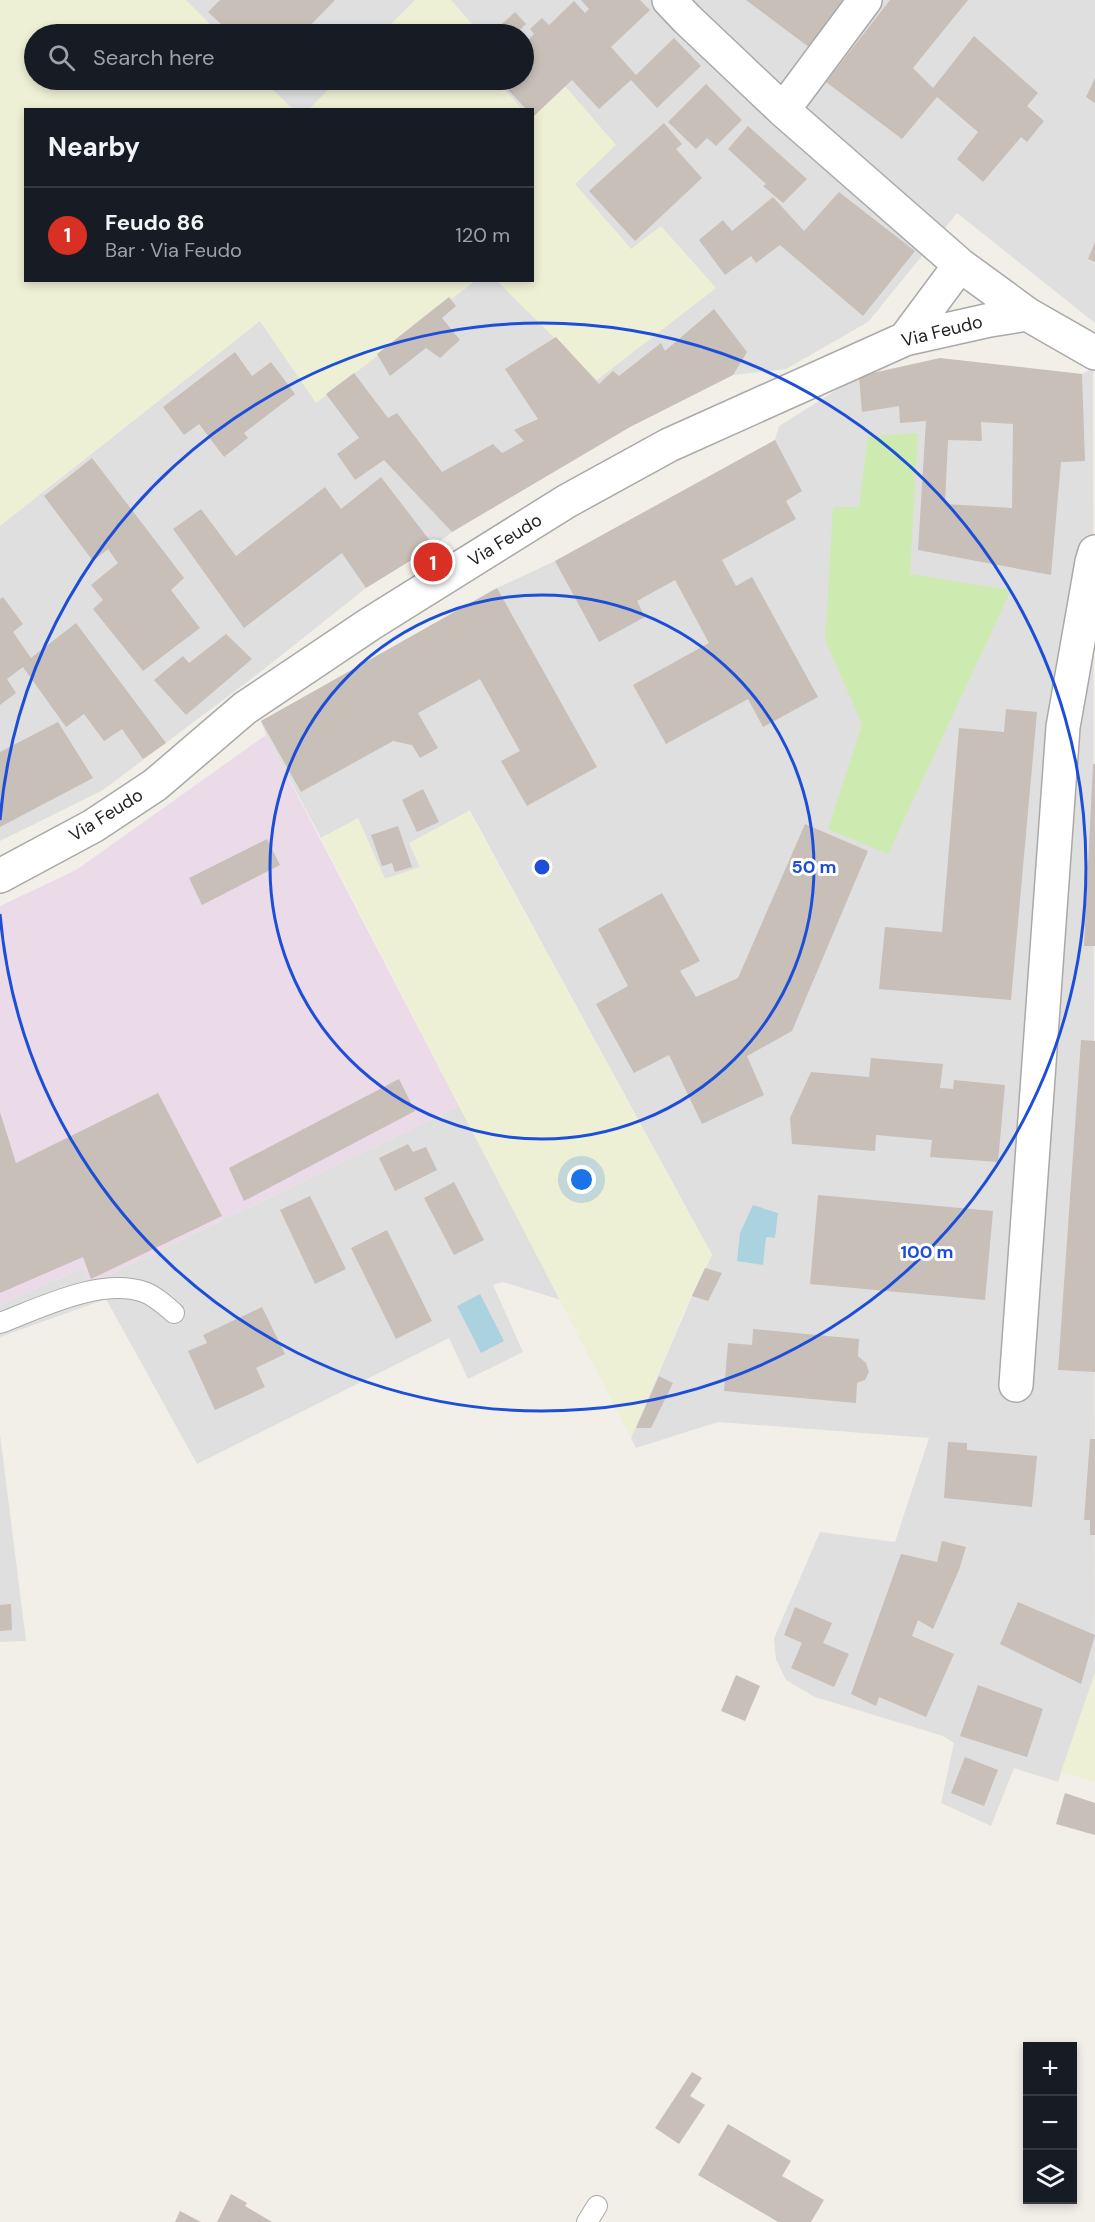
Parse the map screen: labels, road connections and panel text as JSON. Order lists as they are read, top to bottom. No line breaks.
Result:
{"streets":{"street":["Via Feudo"]},"page":{"search":"Search here","heading":"Nearby","list":[{"mark":"1","name":"Feudo 86","note":"Bar · Via Feudo","value":"120 m"}],"pins":"1","map_buttons":["+","−"]},"rings":["50 m","100 m"]}
